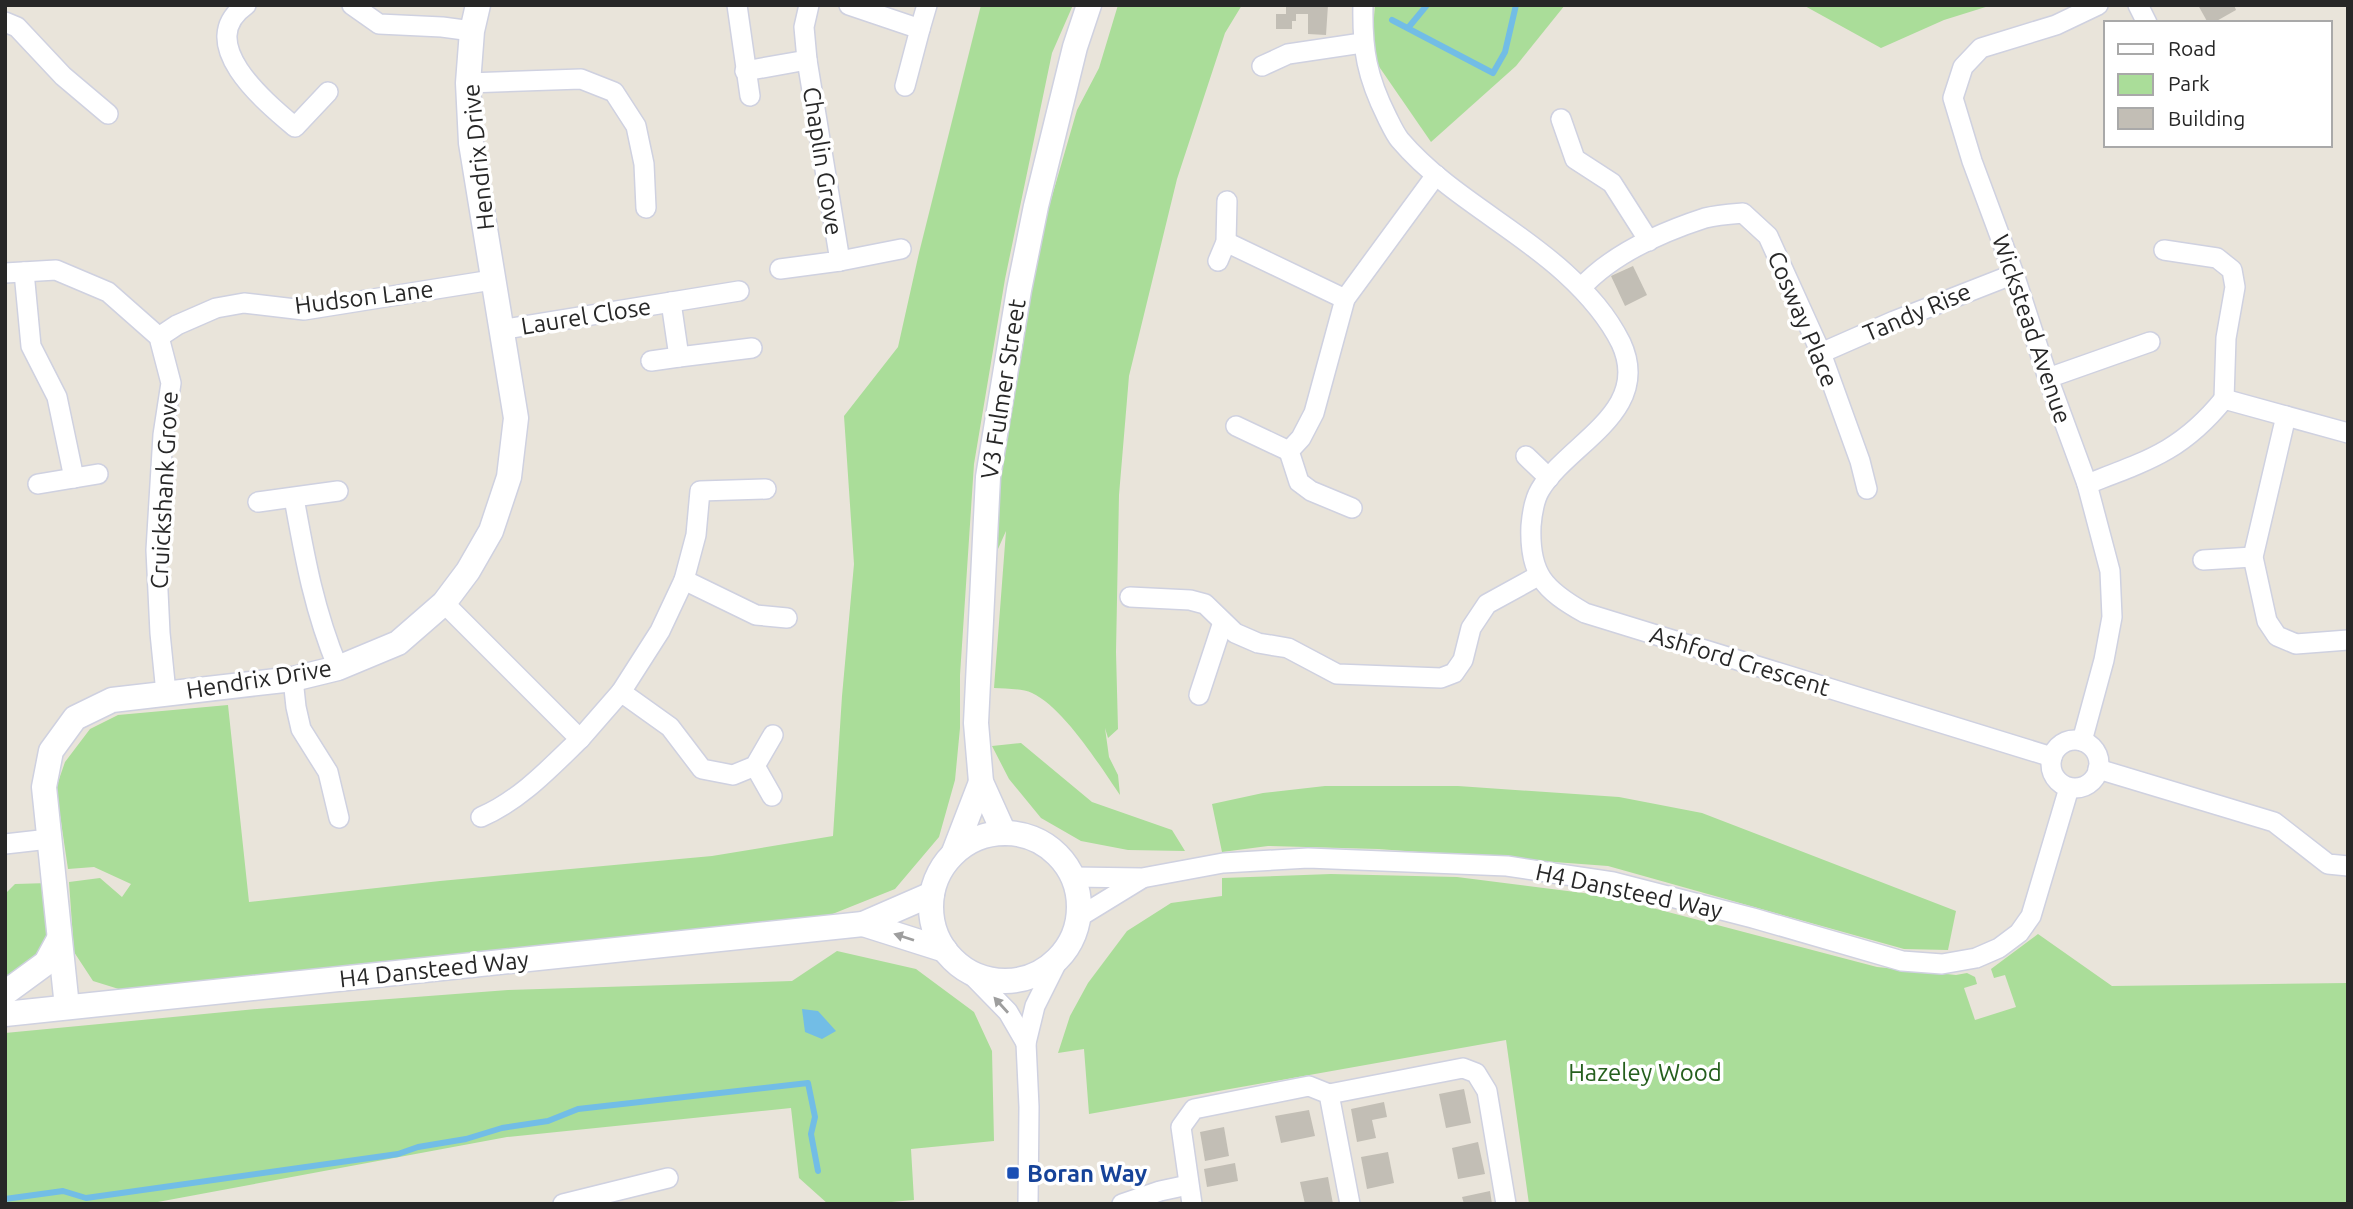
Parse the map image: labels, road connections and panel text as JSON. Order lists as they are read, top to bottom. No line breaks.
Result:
{"streets":{"street":["Hendrix Drive","Chaplin Grove","Hudson Lane","Tandy Rise","Laurel Close","Cosway Place","Wickstead Avenue","V3 Fulmer Street","Cruickshank Grove","Ashford Crescent","H4 Dansteed Way"]},"crossings":[["Hendrix Drive","Hudson Lane"],["Hendrix Drive","Laurel Close"],["Hendrix Drive","Cruickshank Grove"],["Hendrix Drive","H4 Dansteed Way"],["Hudson Lane","Cruickshank Grove"],["Tandy Rise","Cosway Place"],["Tandy Rise","Wickstead Avenue"],["Wickstead Avenue","Ashford Crescent"],["Wickstead Avenue","H4 Dansteed Way"],["V3 Fulmer Street","H4 Dansteed Way"],["Ashford Crescent","H4 Dansteed Way"]],"parks":["Hazeley Wood"],"places":{"transit":["Boran Way"]},"legend":["Road","Park","Building"]}
